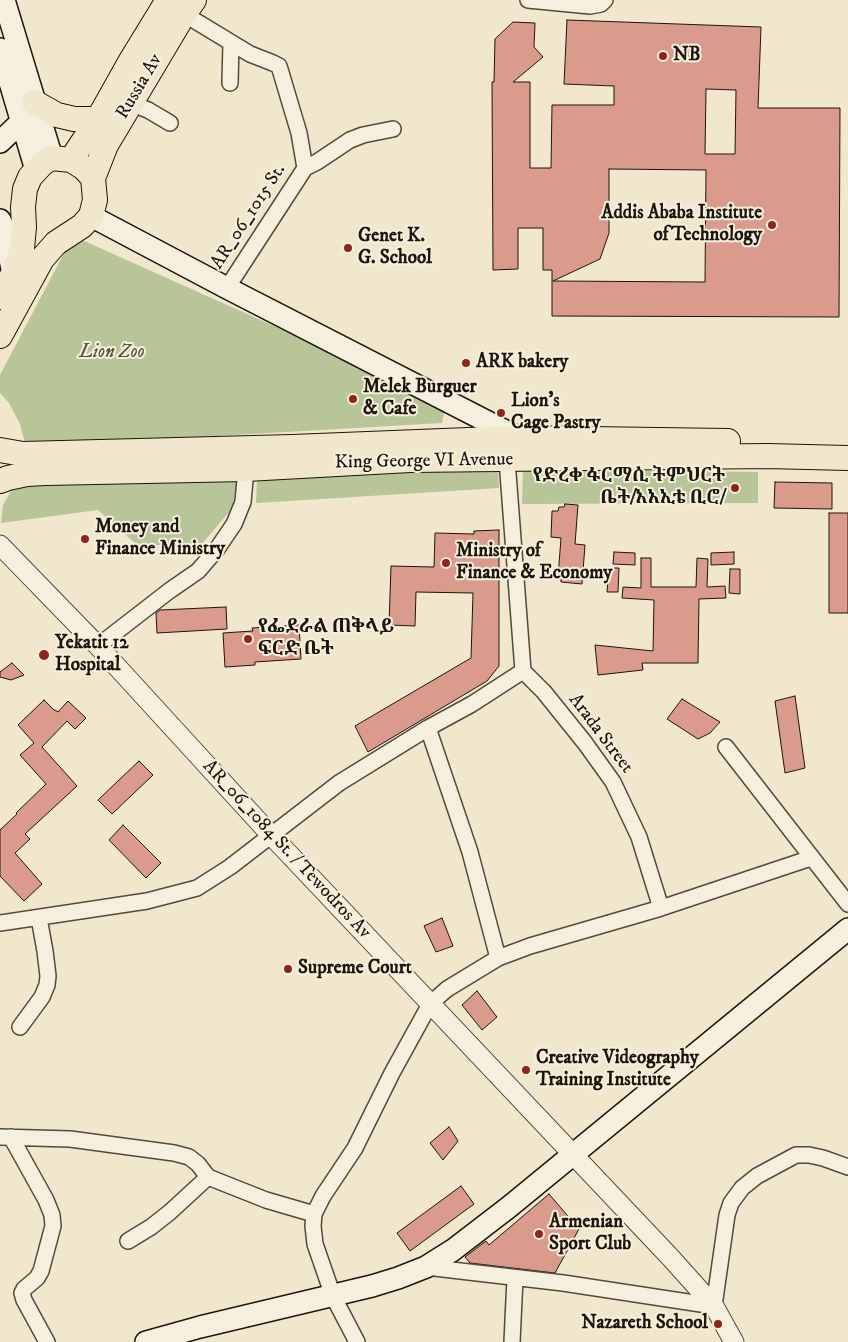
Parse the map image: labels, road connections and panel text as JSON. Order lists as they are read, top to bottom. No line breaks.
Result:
{"streets":{"main road":["Russia Av","King George VI Avenue"],"street":["AR_06_1015 St.","Arada Street","AR_06_1084 St. / Tewodros Av"]},"crossings":[["Russia Av","AR_06_1015 St."]],"parks":["Lion Zoo"],"places":["NB","Addis Ababa Institute ofTechnology","Genet K. G. School","ARK bakery","Melek Burguer & Cafe","Lion's Cage Pastry","የድረቀ ፋርማሲ ትምህርት ቤት/አአኢቴ ቢሮ/","Money and Finance Ministry","Ministry of Finance & Economy","የፌደራል ጠቅላይ ፍርድ ቤት","Yekatit 12 Hospital","Supreme Court","Creative Videography Training Institute","Armenian Sport Club","Nazareth School"]}
